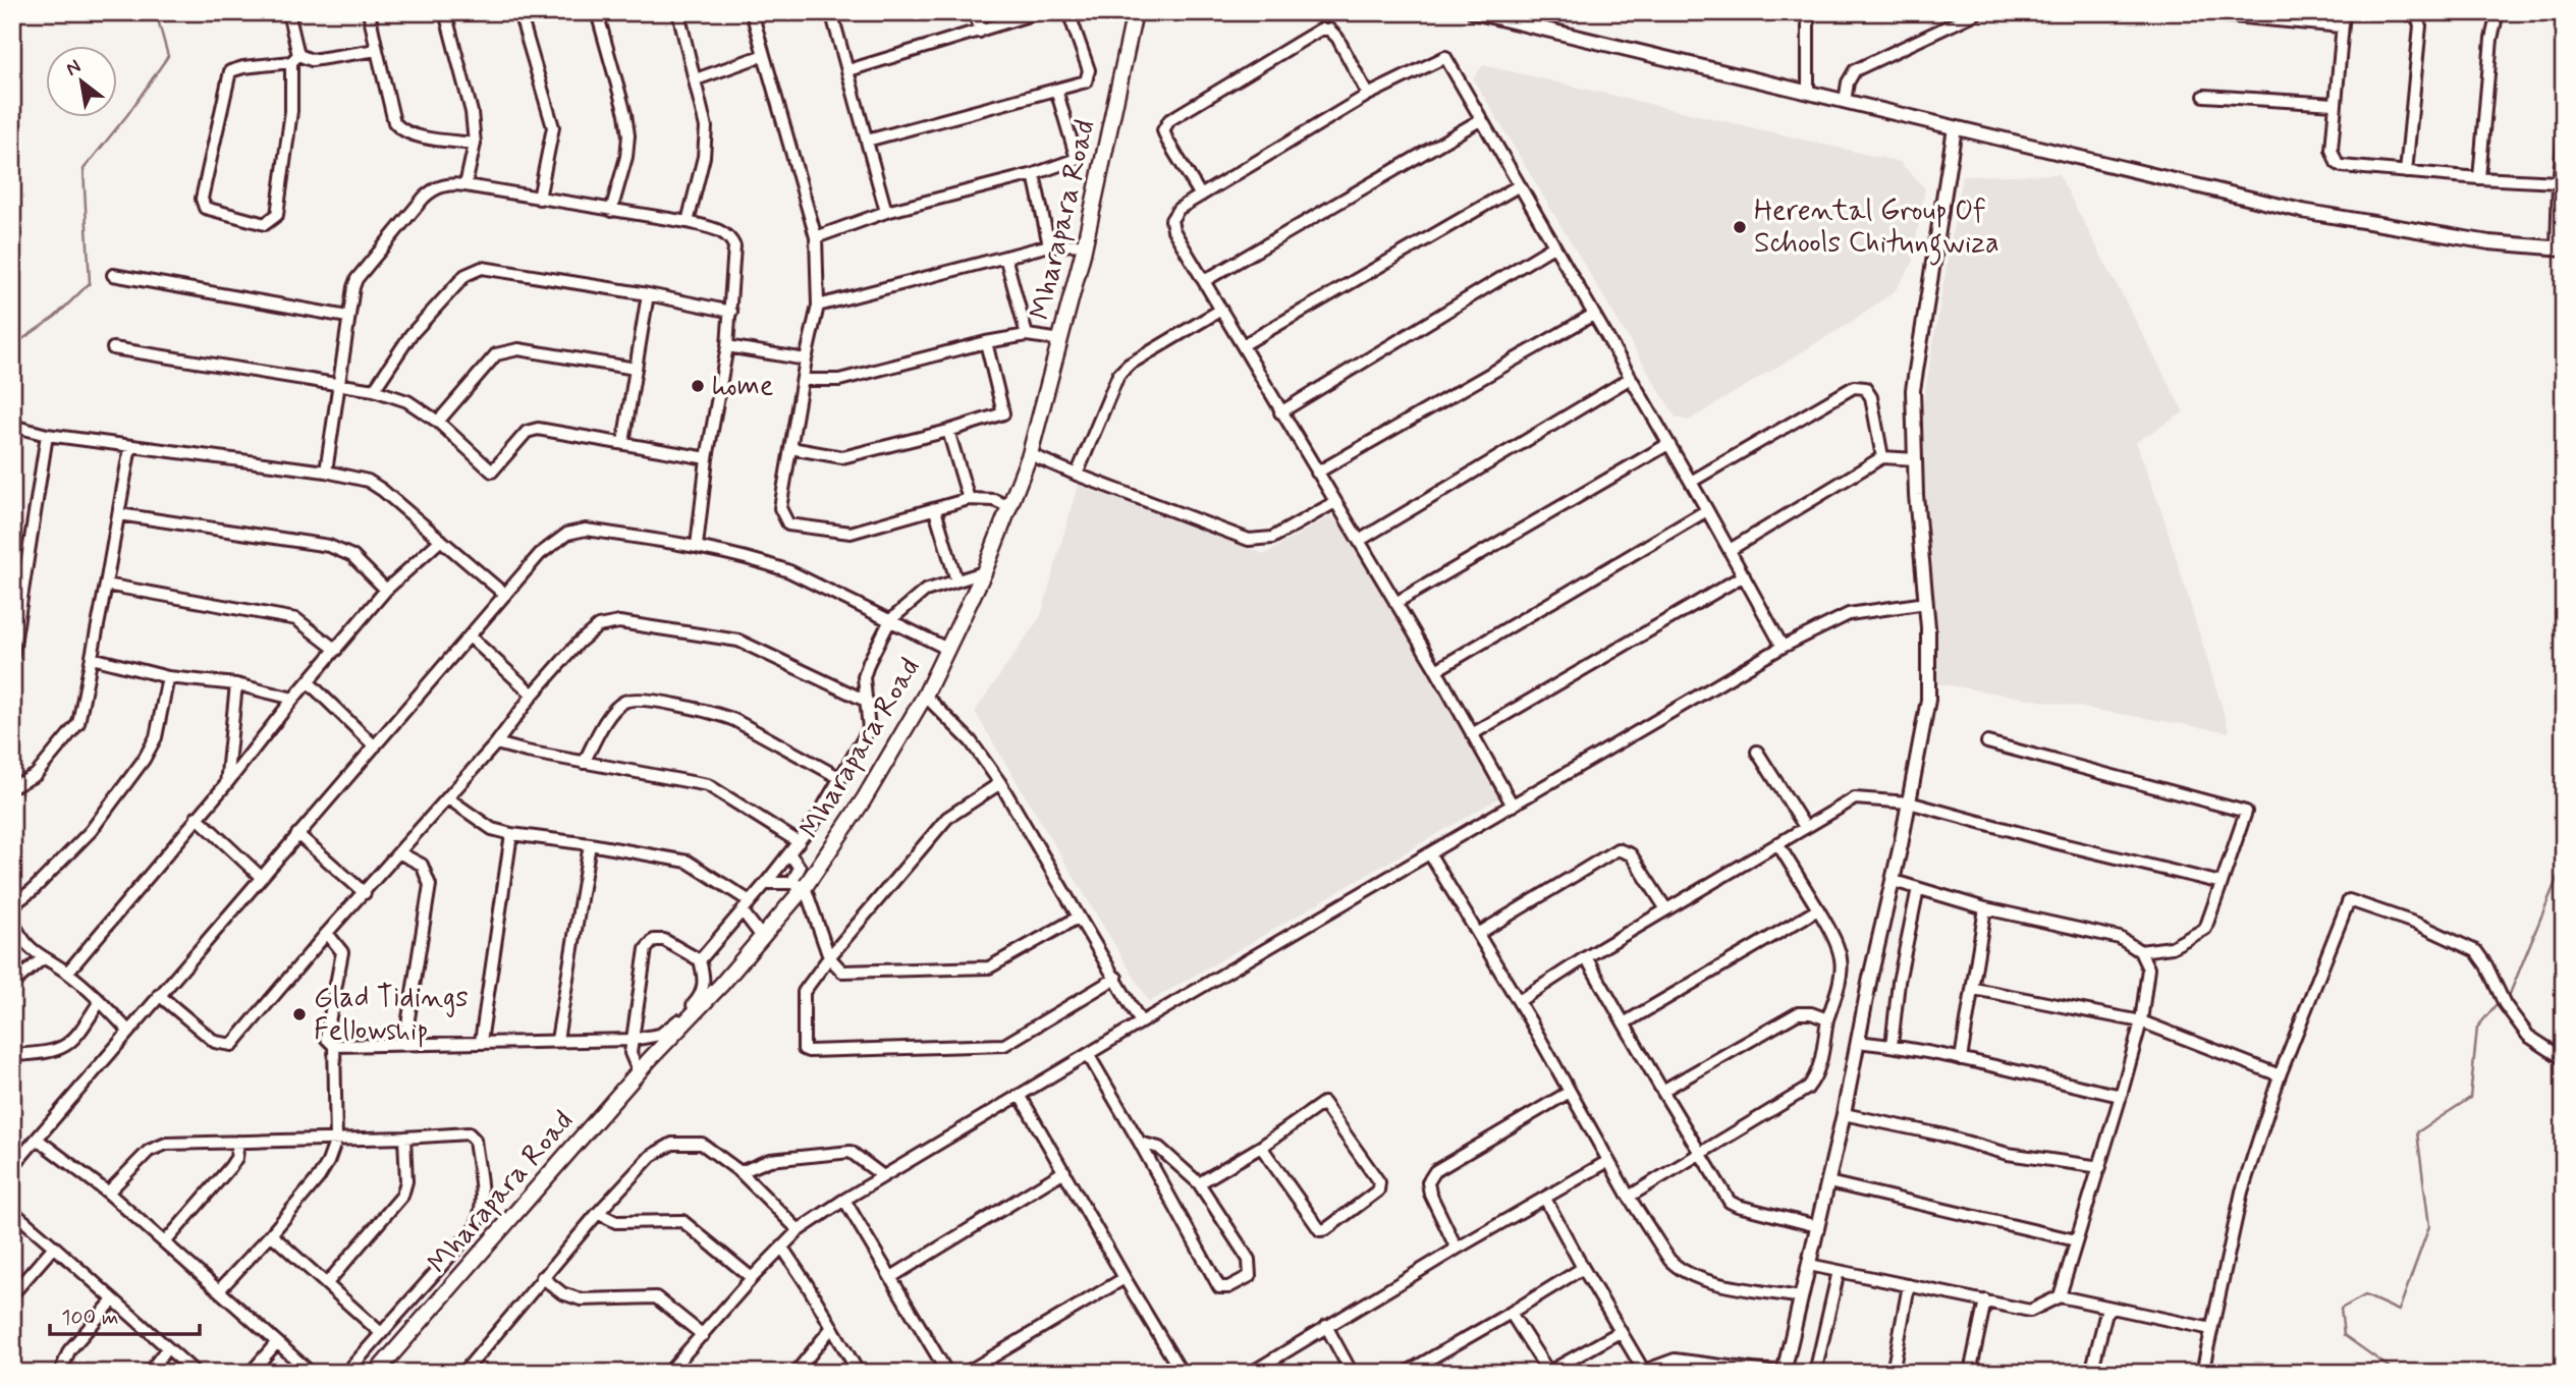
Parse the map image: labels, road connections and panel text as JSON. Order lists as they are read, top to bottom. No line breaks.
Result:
{"streets":{"main road":["Mharapara Road"]},"places":["Herental Group Of Schools Chitungwiza","home","Glad Tidings Fellowship"],"scale_bar":"100 m","north":"top left"}
